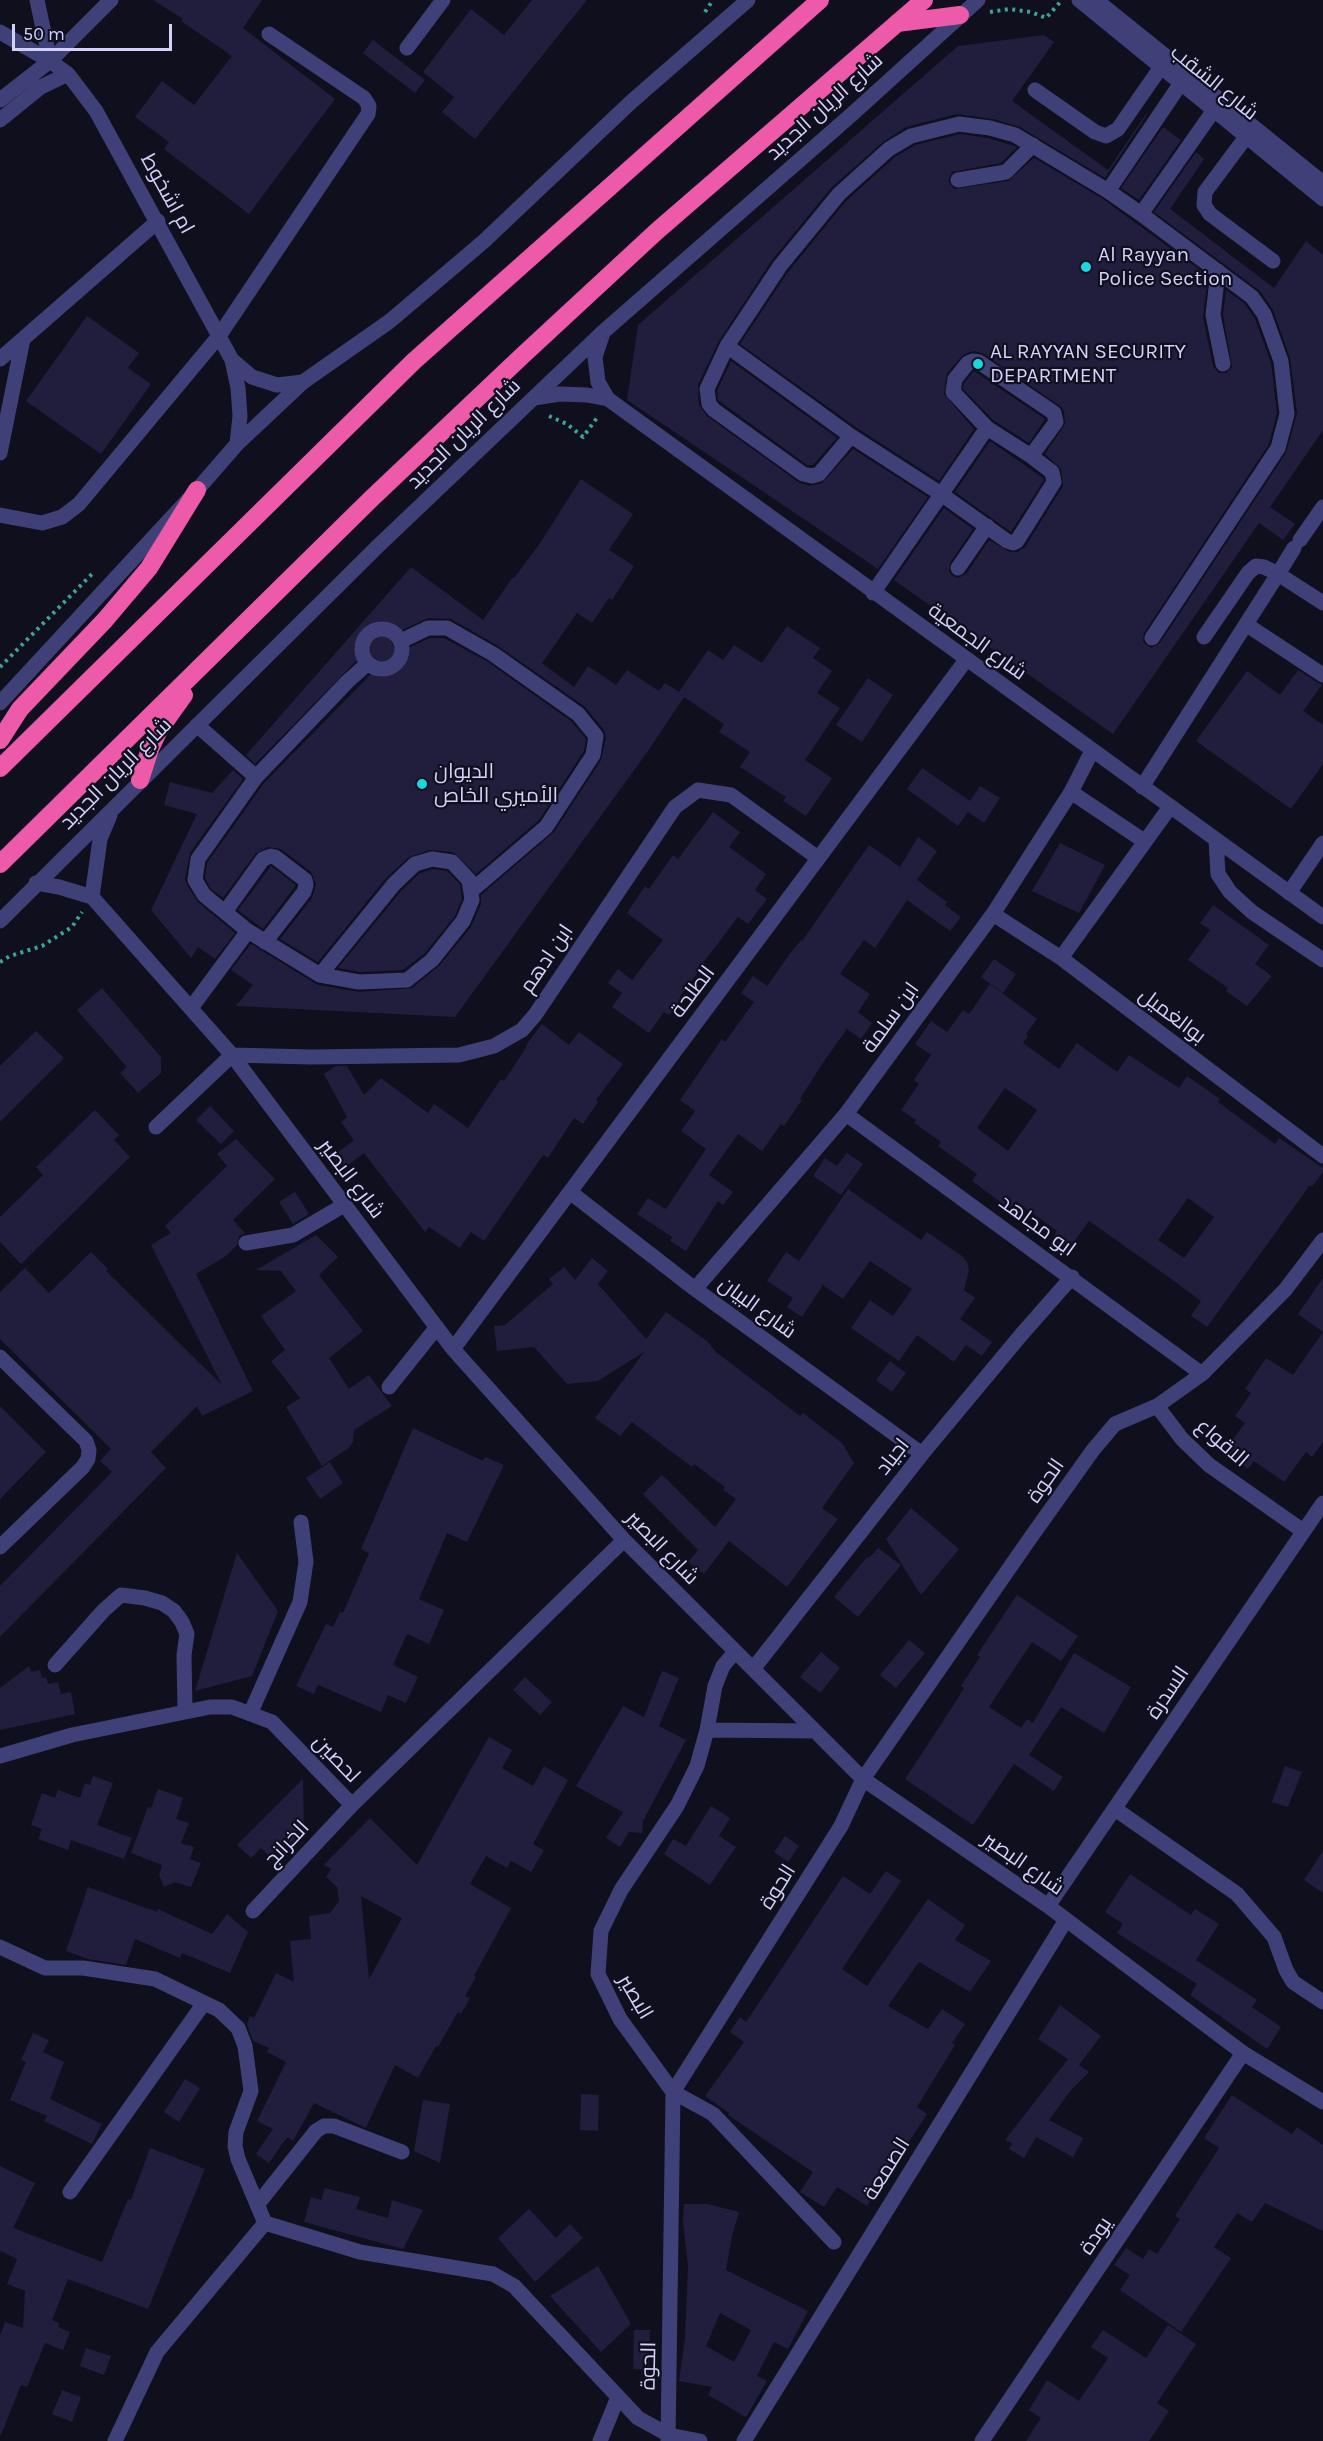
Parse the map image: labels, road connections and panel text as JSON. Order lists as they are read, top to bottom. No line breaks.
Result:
{"streets":{"highway":["شارع الريان الجديد"],"street":["شارع الشقب","ام اشخوط","شارع الجمعية","ابن ادهم","الطلحة","بوالغميل","ابن سلمة","شارع البصير","ابو مجاهد","شارع البيان","الاقواع","اجياد","الحوة","السدرة","لحصين","الخرانج","البصير","الصمعة","يودة"]},"crossings":[["شارع الريان الجديد","شارع الجمعية"],["شارع الجمعية","الطلحة"],["شارع الجمعية","ابن سلمة"],["ابن ادهم","الطلحة"],["ابن ادهم","شارع البصير"],["الطلحة","شارع البصير"],["الطلحة","شارع البيان"],["بوالغميل","ابن سلمة"],["ابن سلمة","ابو مجاهد"],["ابن سلمة","شارع البيان"],["شارع البصير","اجياد"],["شارع البصير","الحوة"],["شارع البصير","السدرة"],["شارع البصير","لحصين"],["شارع البصير","البصير"],["شارع البصير","الصمعة"],["شارع البصير","يودة"],["ابو مجاهد","اجياد"],["شارع البيان","اجياد"],["الاقواع","الحوة"],["الاقواع","السدرة"],["الحوة","البصير"],["لحصين","الخرانج"]],"places":["Al Rayyan Police Section","AL RAYYAN SECURITY DEPARTMENT","الديوان الأميري الخاص"],"scale_bar":"50 m"}
